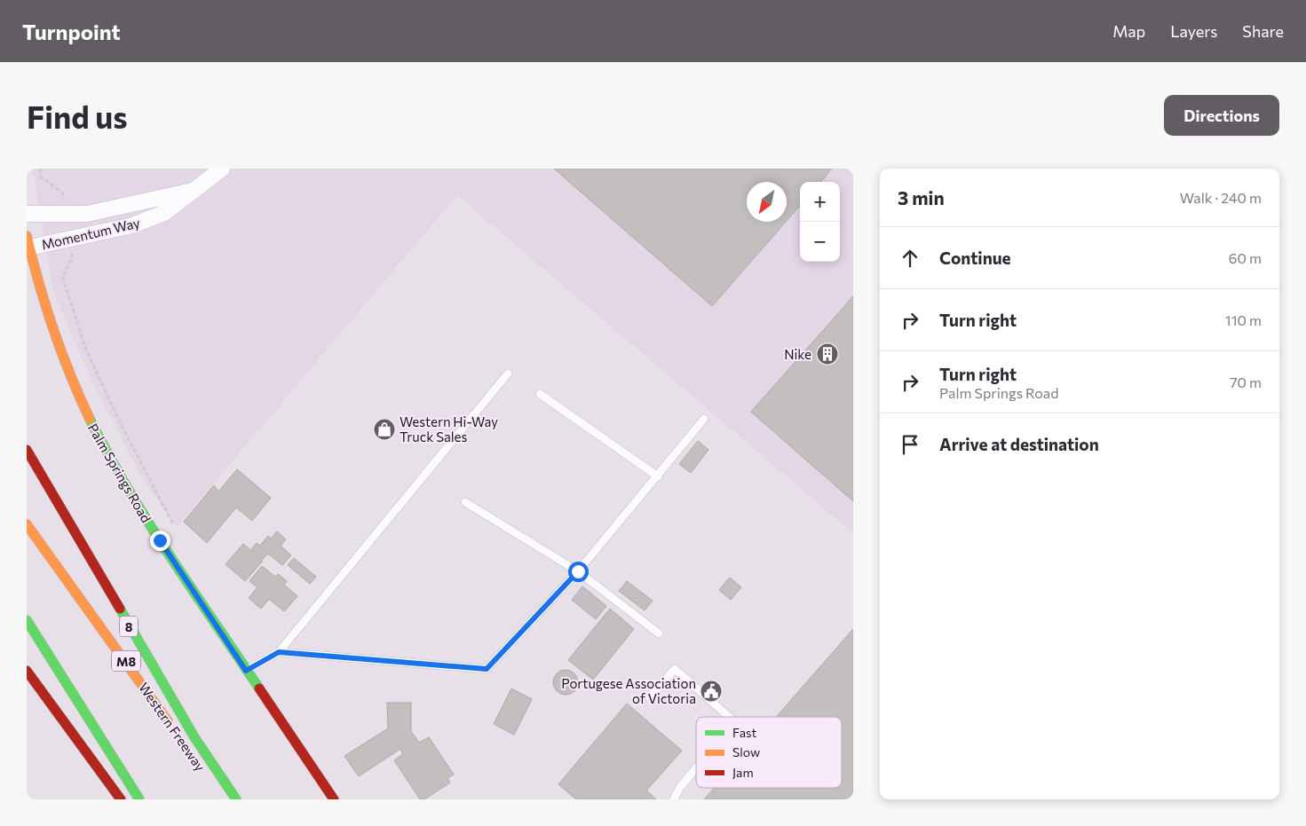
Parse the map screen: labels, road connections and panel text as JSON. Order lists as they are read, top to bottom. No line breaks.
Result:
{"streets":{"main road":["Palm Springs Road","8","M8","Western Freeway"],"street":["Momentum Way"]},"crossings":[["Momentum Way","Palm Springs Road"]],"places":{"building":["Nike"],"shop":["Western Hi-Way Truck Sales"],"public building":["Portugese Association of Victoria"]},"legend":["Fast","Slow","Jam"],"north":"bottom left","page":{"header":"Turnpoint","nav":["Map","Layers","Share"],"buttons":"Directions","title":"Find us","heading":["3 min","Walk · 240 m"],"map_buttons":["+","−"],"list":[["Continue","60 m"],["Turn right","110 m"],["Turn right","Palm Springs Road","70 m"],"Arrive at destination"]}}
